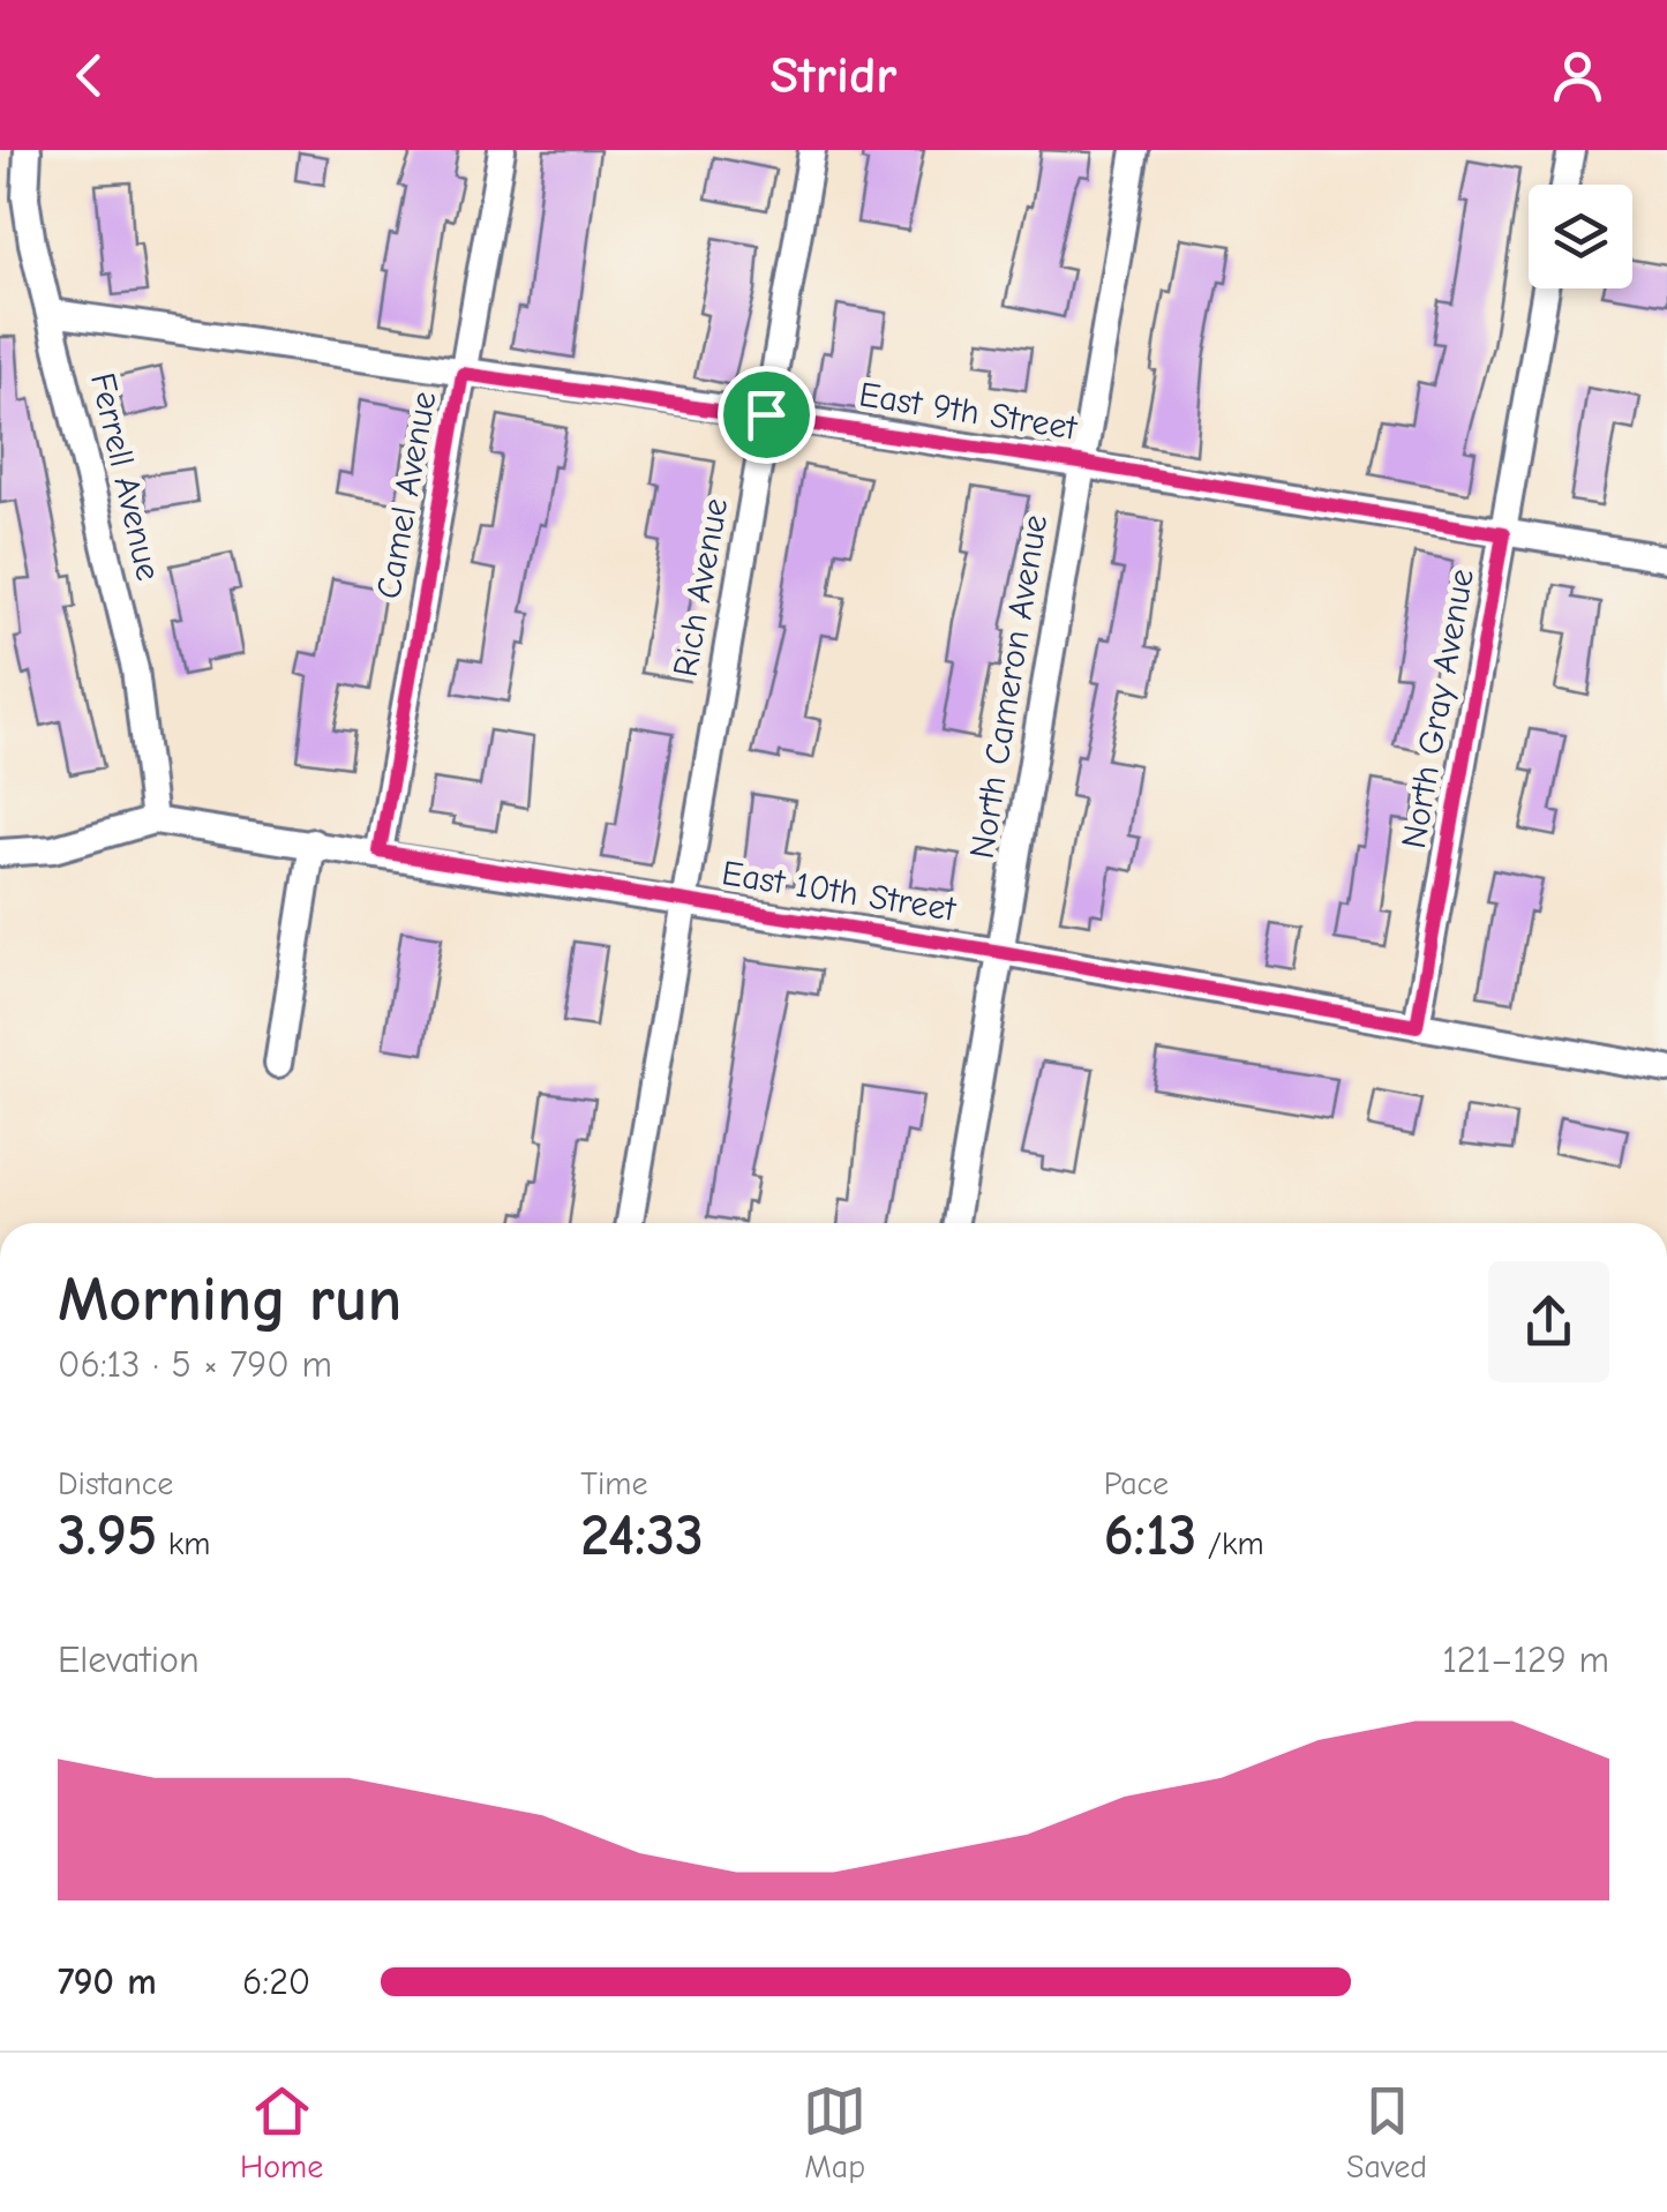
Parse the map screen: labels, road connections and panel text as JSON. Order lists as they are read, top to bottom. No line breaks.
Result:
{"streets":{"street":["East 9th Street","Ferrell Avenue","Camel Avenue","Rich Avenue","North Cameron Avenue","North Gray Avenue","East 10th Street"]},"crossings":[["East 9th Street","Ferrell Avenue"],["East 9th Street","Camel Avenue"],["East 9th Street","Rich Avenue"],["East 9th Street","North Cameron Avenue"],["East 9th Street","North Gray Avenue"],["Ferrell Avenue","East 10th Street"],["Camel Avenue","East 10th Street"],["Rich Avenue","East 10th Street"],["North Cameron Avenue","East 10th Street"],["North Gray Avenue","East 10th Street"]],"page":{"header":"Stridr","heading":["Morning run","06:13 · 5 × 790 m"],"stats":[["Distance","3.95 km"],["Time","24:33"],["Pace","6:13 /km"]],"chart":["Elevation","121–129 m"],"list":[{"name":"790 m","note":"6:20"}],"tabs":["Home","Map","Saved"]}}
